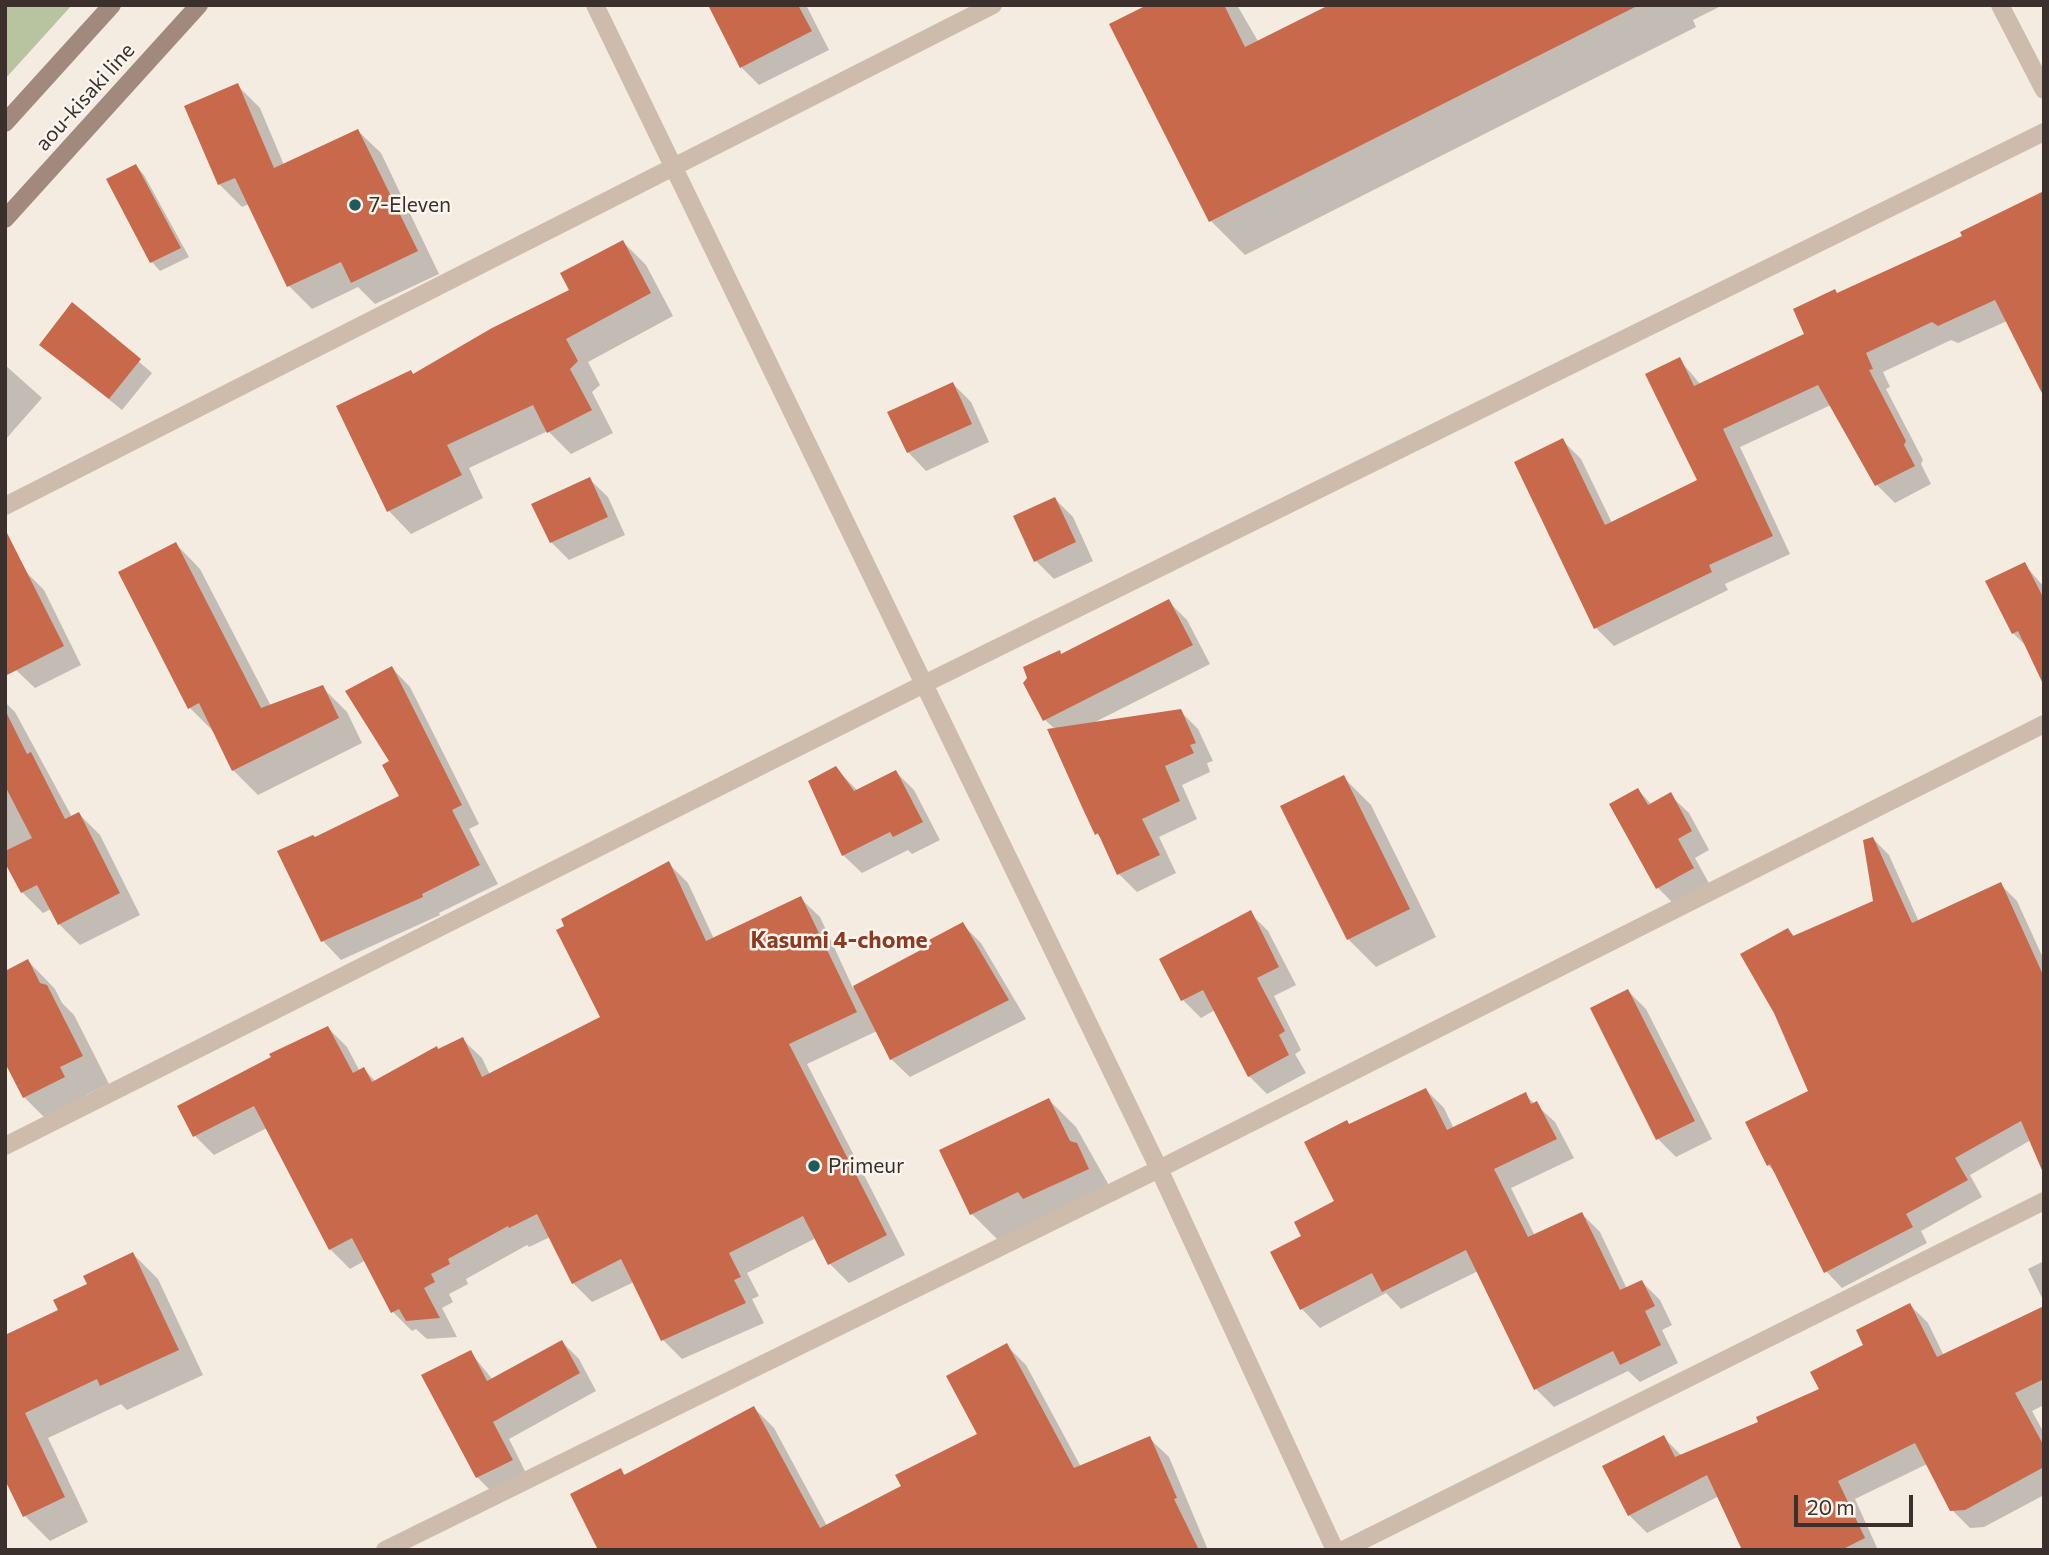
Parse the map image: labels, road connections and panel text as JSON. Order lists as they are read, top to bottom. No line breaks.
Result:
{"streets":{"main road":["aou-kisaki line"]},"districts":["Kasumi 4-chome"],"places":["7-Eleven","Primeur"],"scale_bar":"20 m"}
